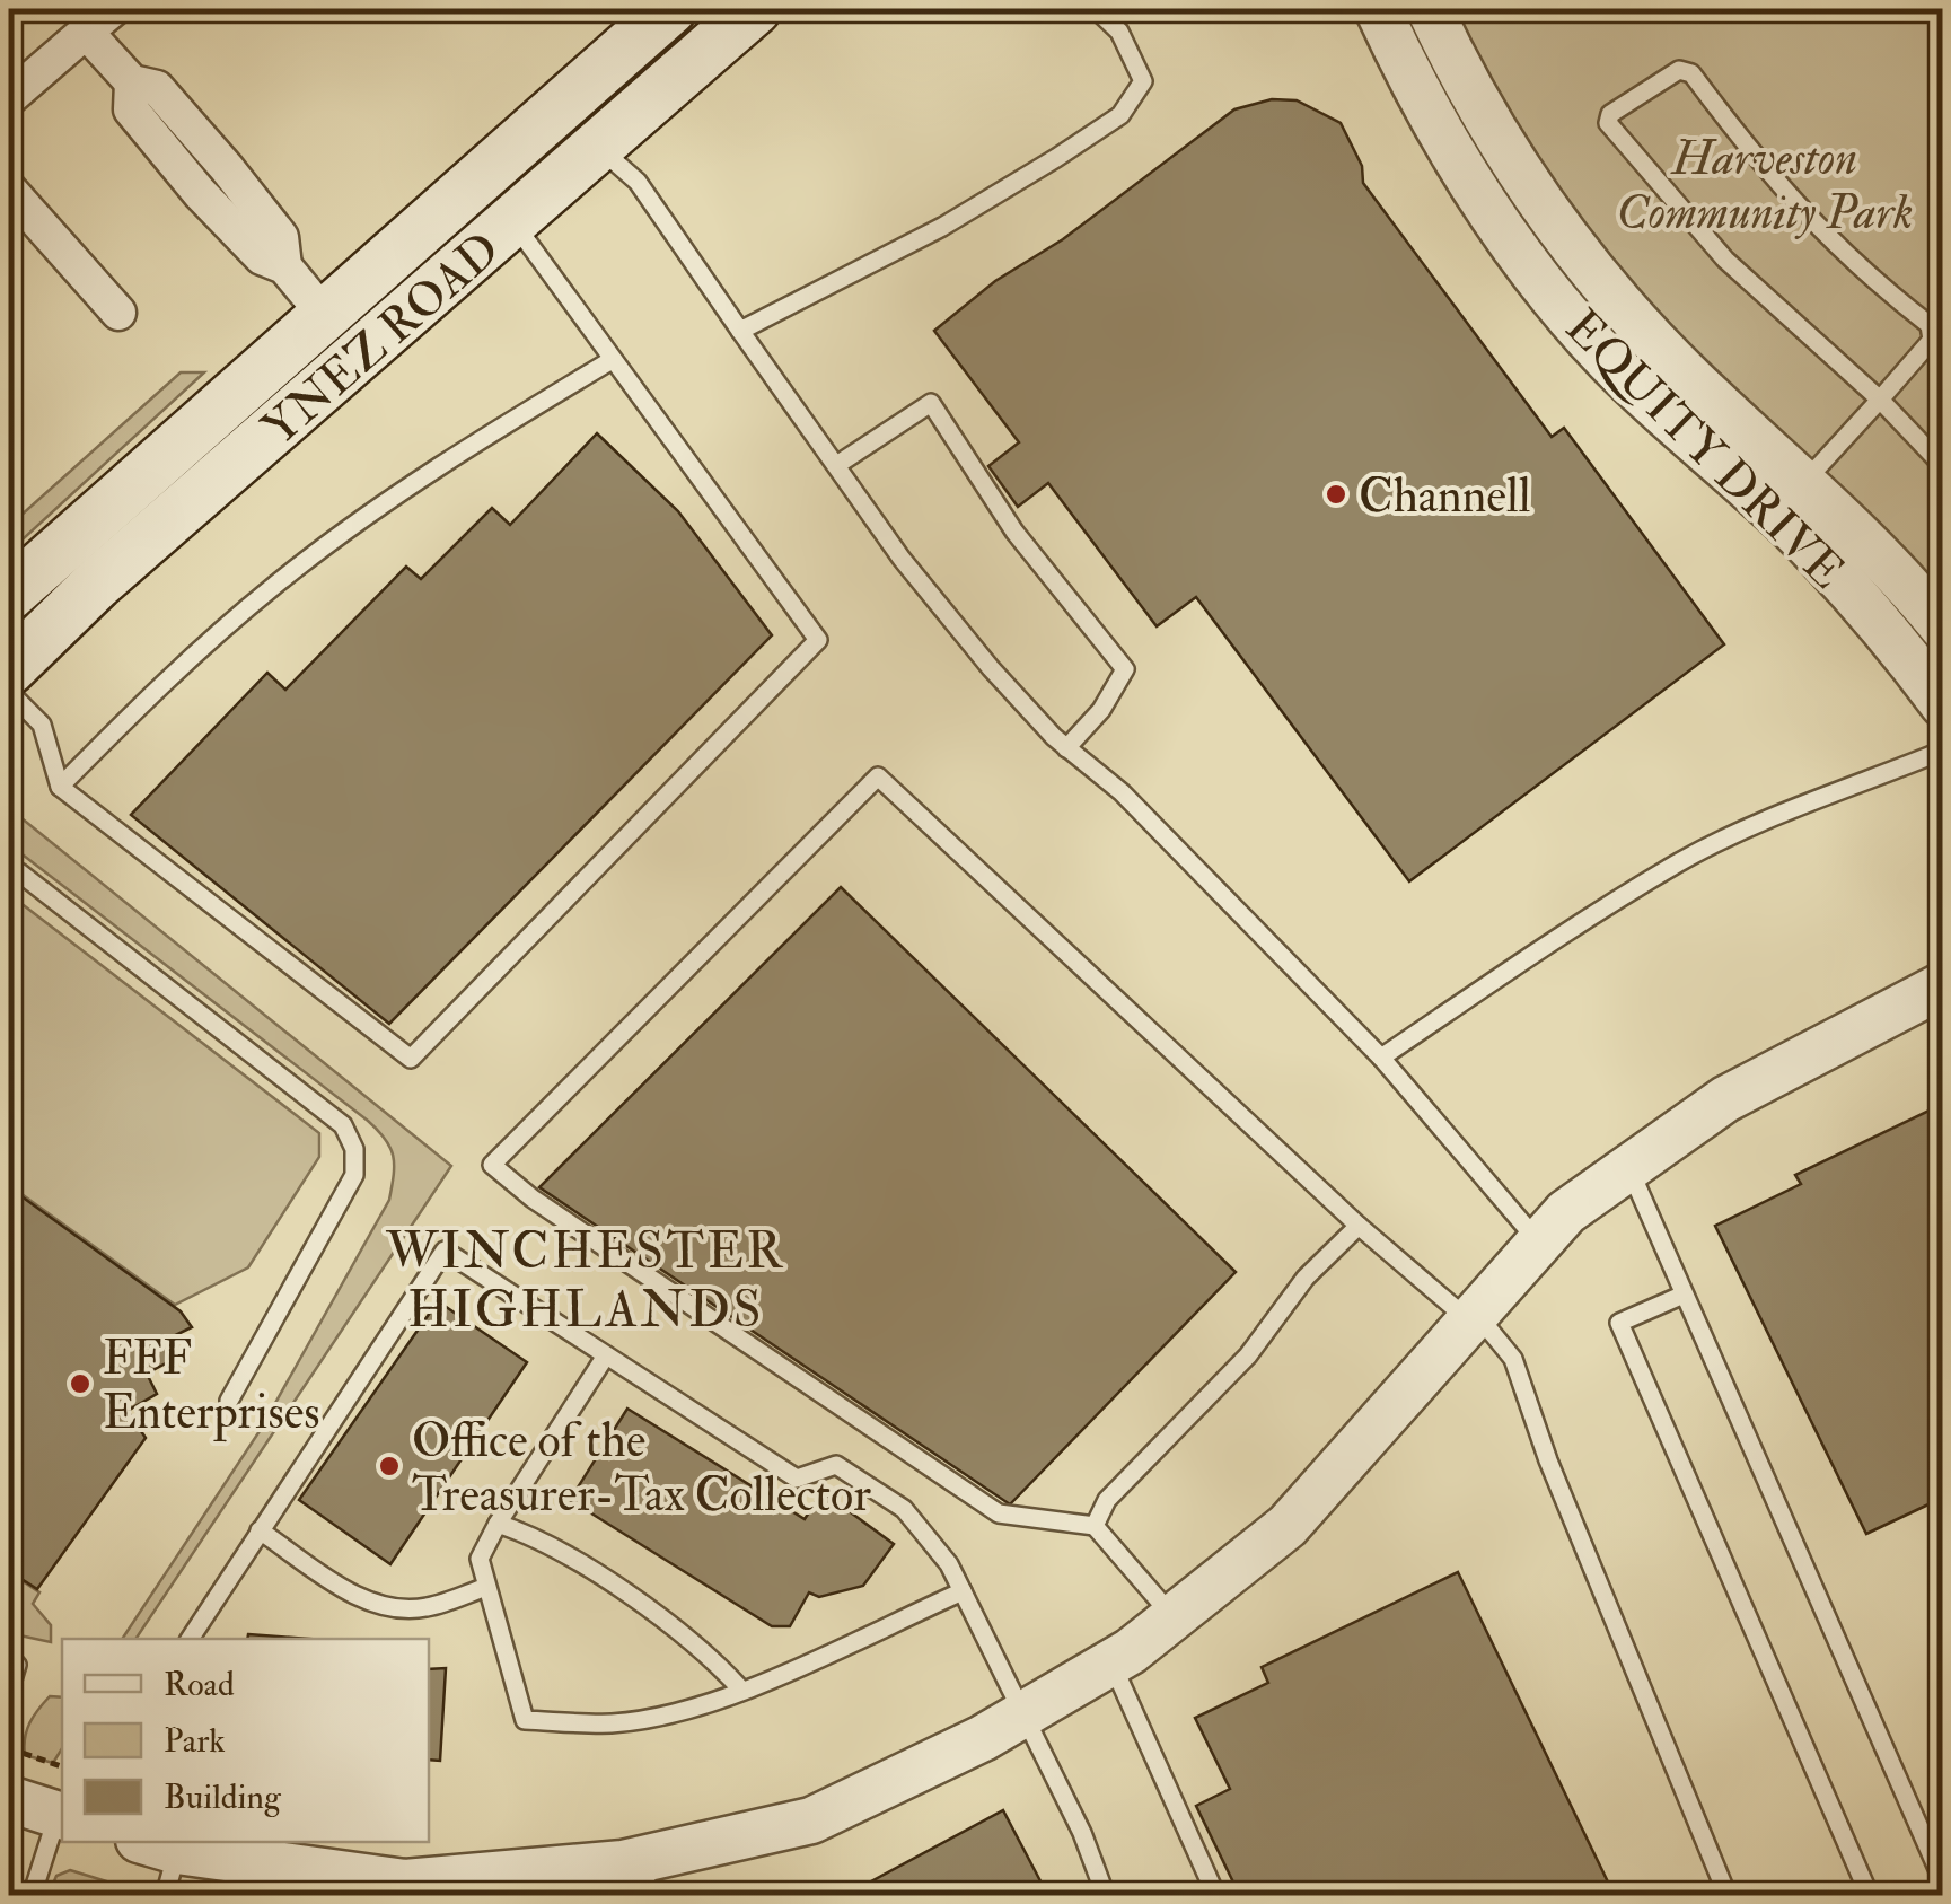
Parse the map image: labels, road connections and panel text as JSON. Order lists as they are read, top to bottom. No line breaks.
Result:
{"streets":{"main road":["YNEZ ROAD"],"street":["EQUITY DRIVE"]},"districts":["WINCHESTER HIGHLANDS"],"parks":["Harveston Community Park"],"places":["Channell","FFF Enterprises","Office of the Treasurer-Tax Collector"],"legend":["Road","Park","Building"]}
